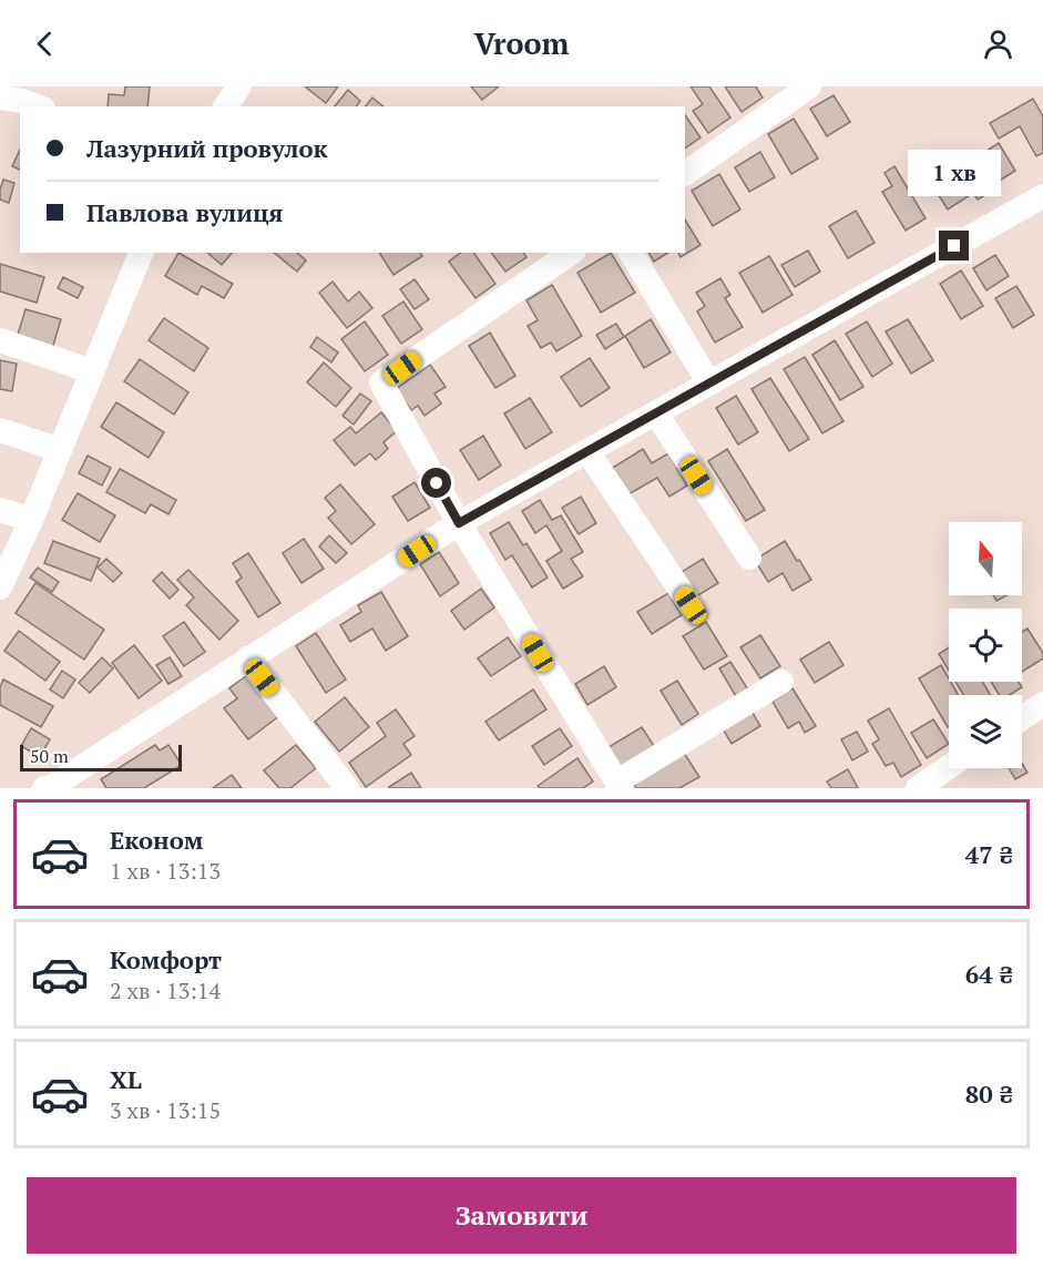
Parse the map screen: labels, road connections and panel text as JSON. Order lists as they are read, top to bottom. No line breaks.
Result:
{"scale_bar":"50 m","north":"top","page":{"header":"Vroom","banner":["Лазурний провулок","Павлова вулиця"],"bubble":"1 хв","scale":"50 m","list":[{"name":"Економ","note":"1 хв · 13:13","value":"47 ₴"},{"name":"Комфорт","note":"2 хв · 13:14","value":"64 ₴"},{"name":"XL","note":"3 хв · 13:15","value":"80 ₴"}],"buttons":"Замовити"}}
